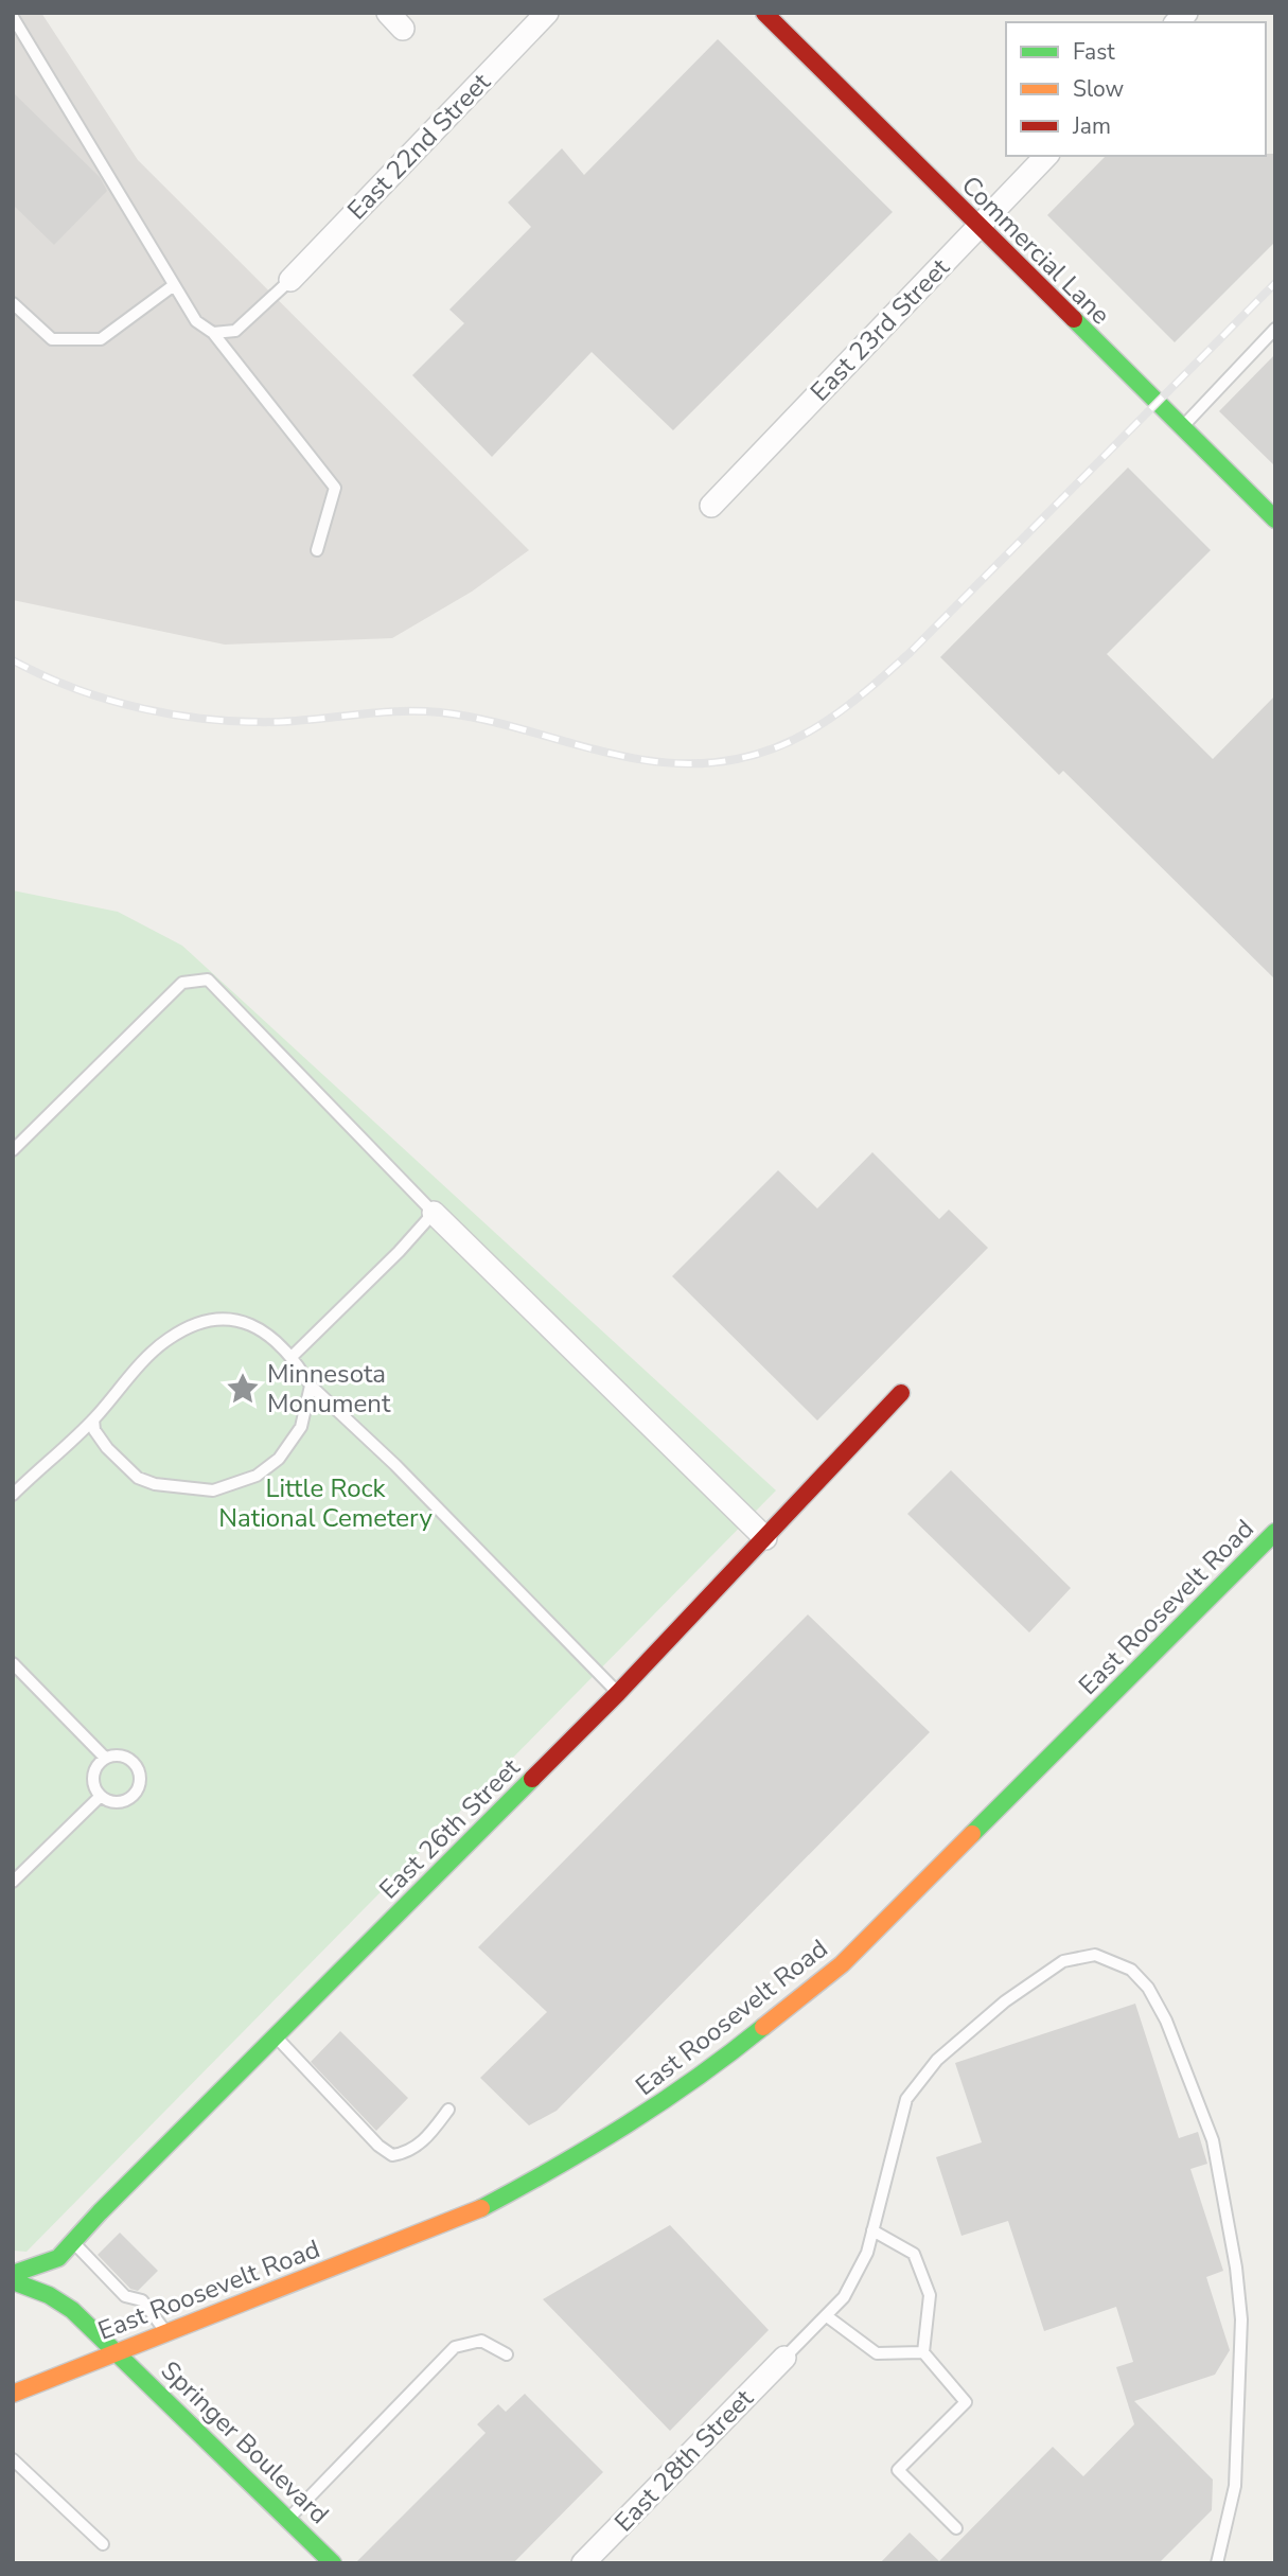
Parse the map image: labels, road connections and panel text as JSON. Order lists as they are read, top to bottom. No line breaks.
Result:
{"streets":{"main road":["Commercial Lane","East Roosevelt Road","East 26th Street","Springer Boulevard"],"street":["East 22nd Street","East 23rd Street","East 28th Street"]},"crossings":[["Commercial Lane","East 23rd Street"],["East Roosevelt Road","Springer Boulevard"]],"parks":["Little Rock National Cemetery"],"places":{"place":["Minnesota Monument"]},"legend":["Fast","Slow","Jam"]}
